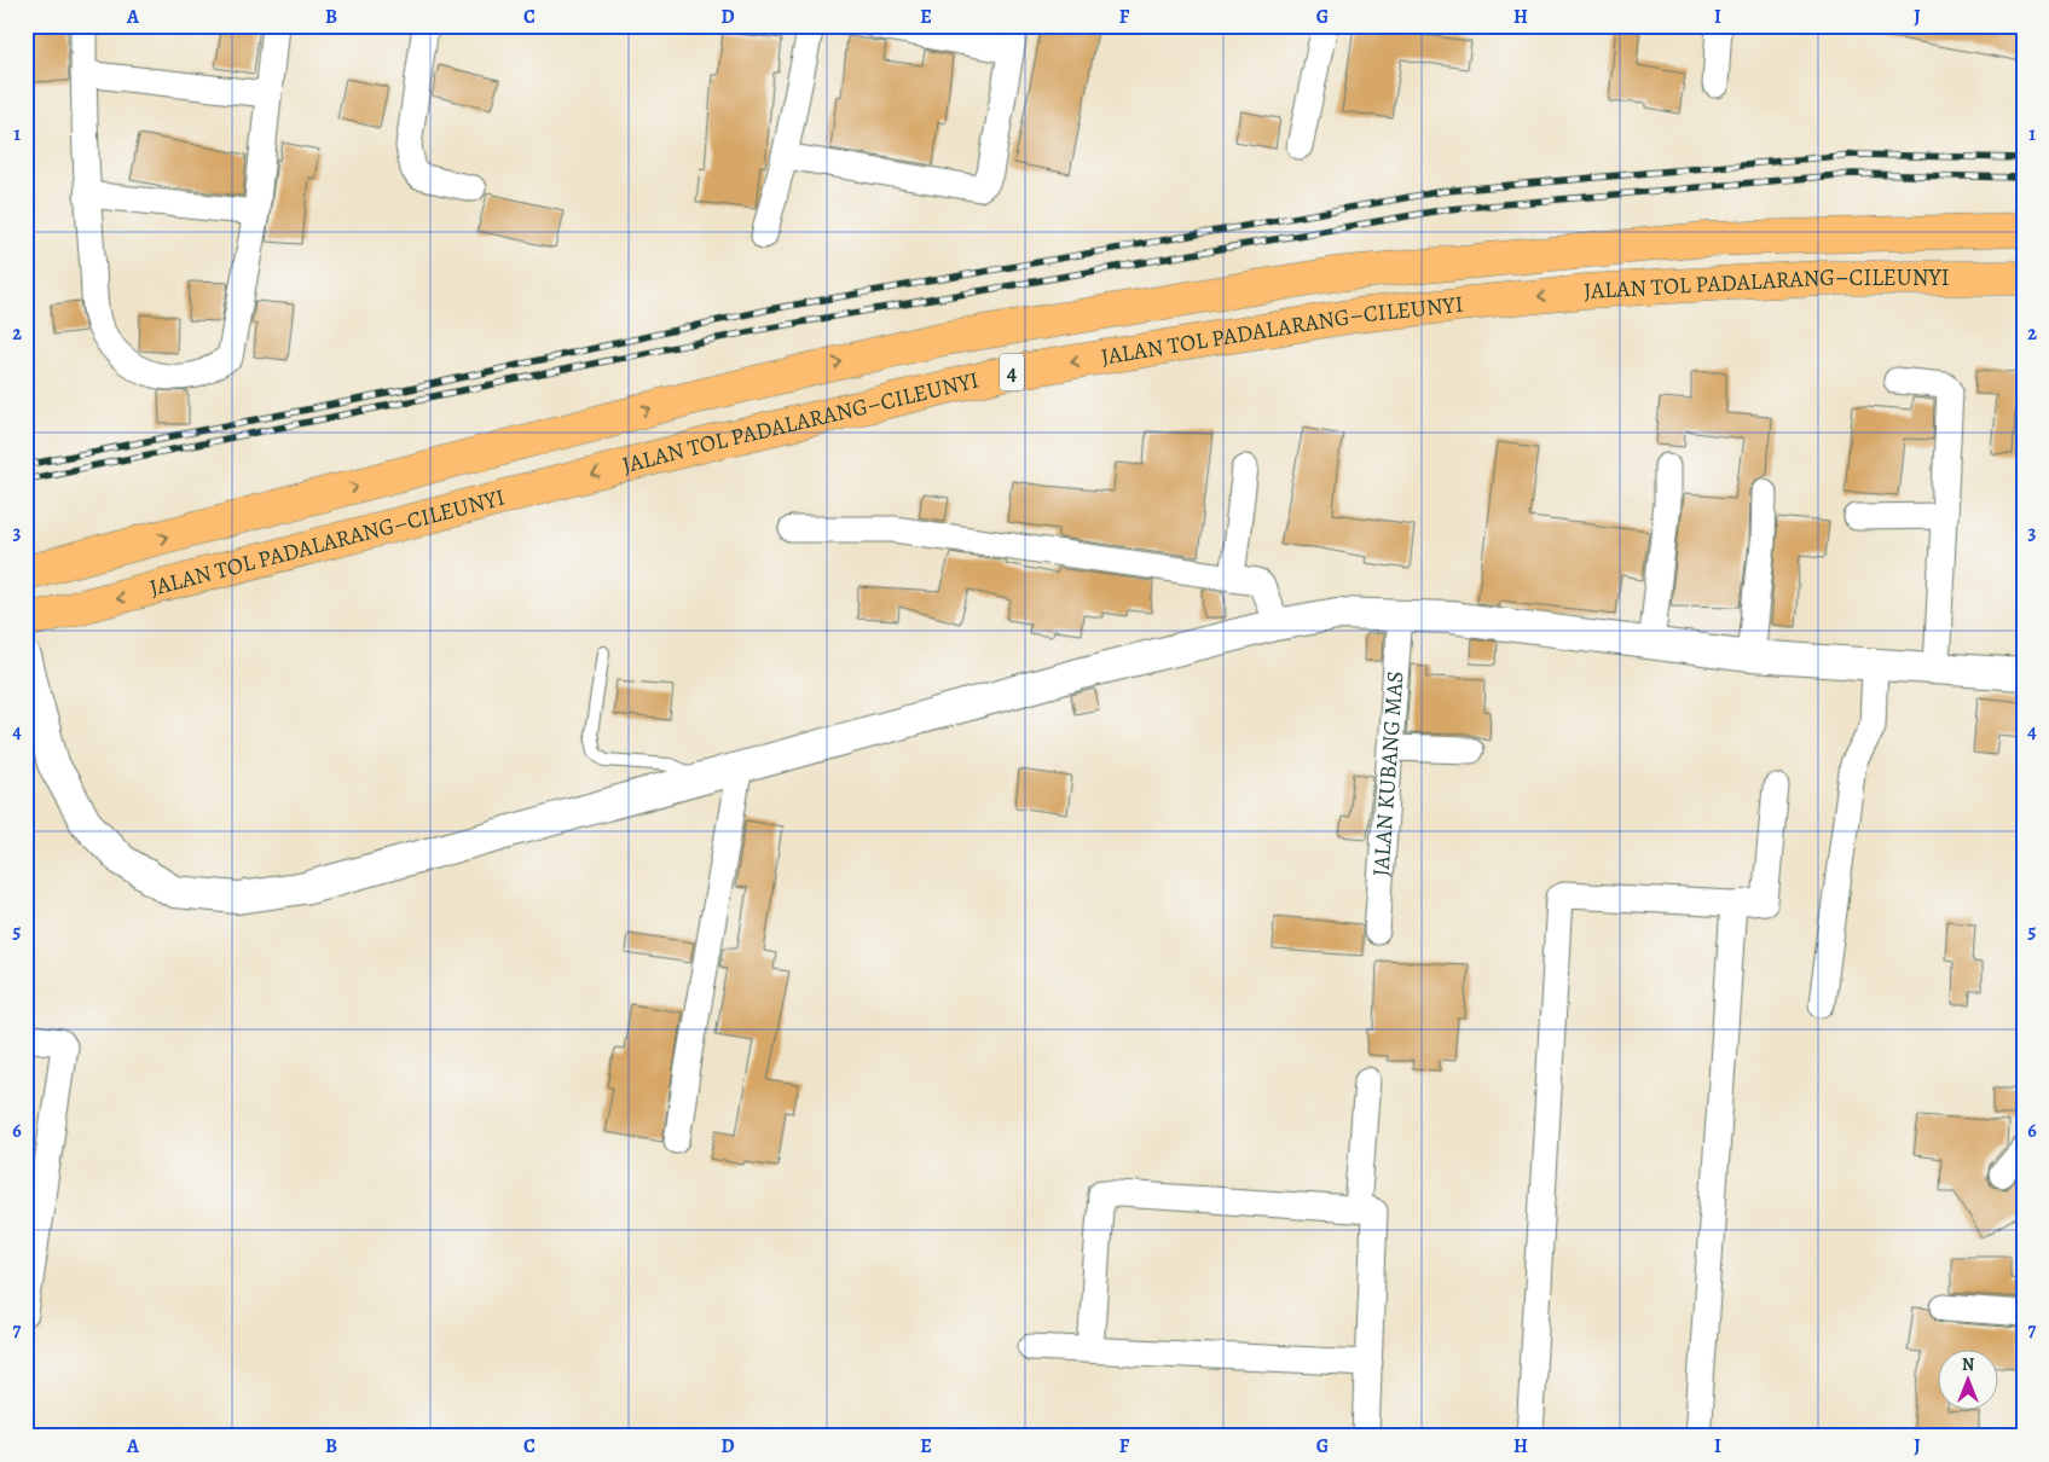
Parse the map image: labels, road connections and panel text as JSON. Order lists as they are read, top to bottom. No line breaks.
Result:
{"streets":{"highway":["JALAN TOL PADALARANG–CILEUNYI","4"],"street":["JALAN KUBANG MAS"]},"north":"top","grid":{"columns":["A","B","C","D","E","F","G","H","I","J"],"rows":["1","2","3","4","5","6","7"]}}
